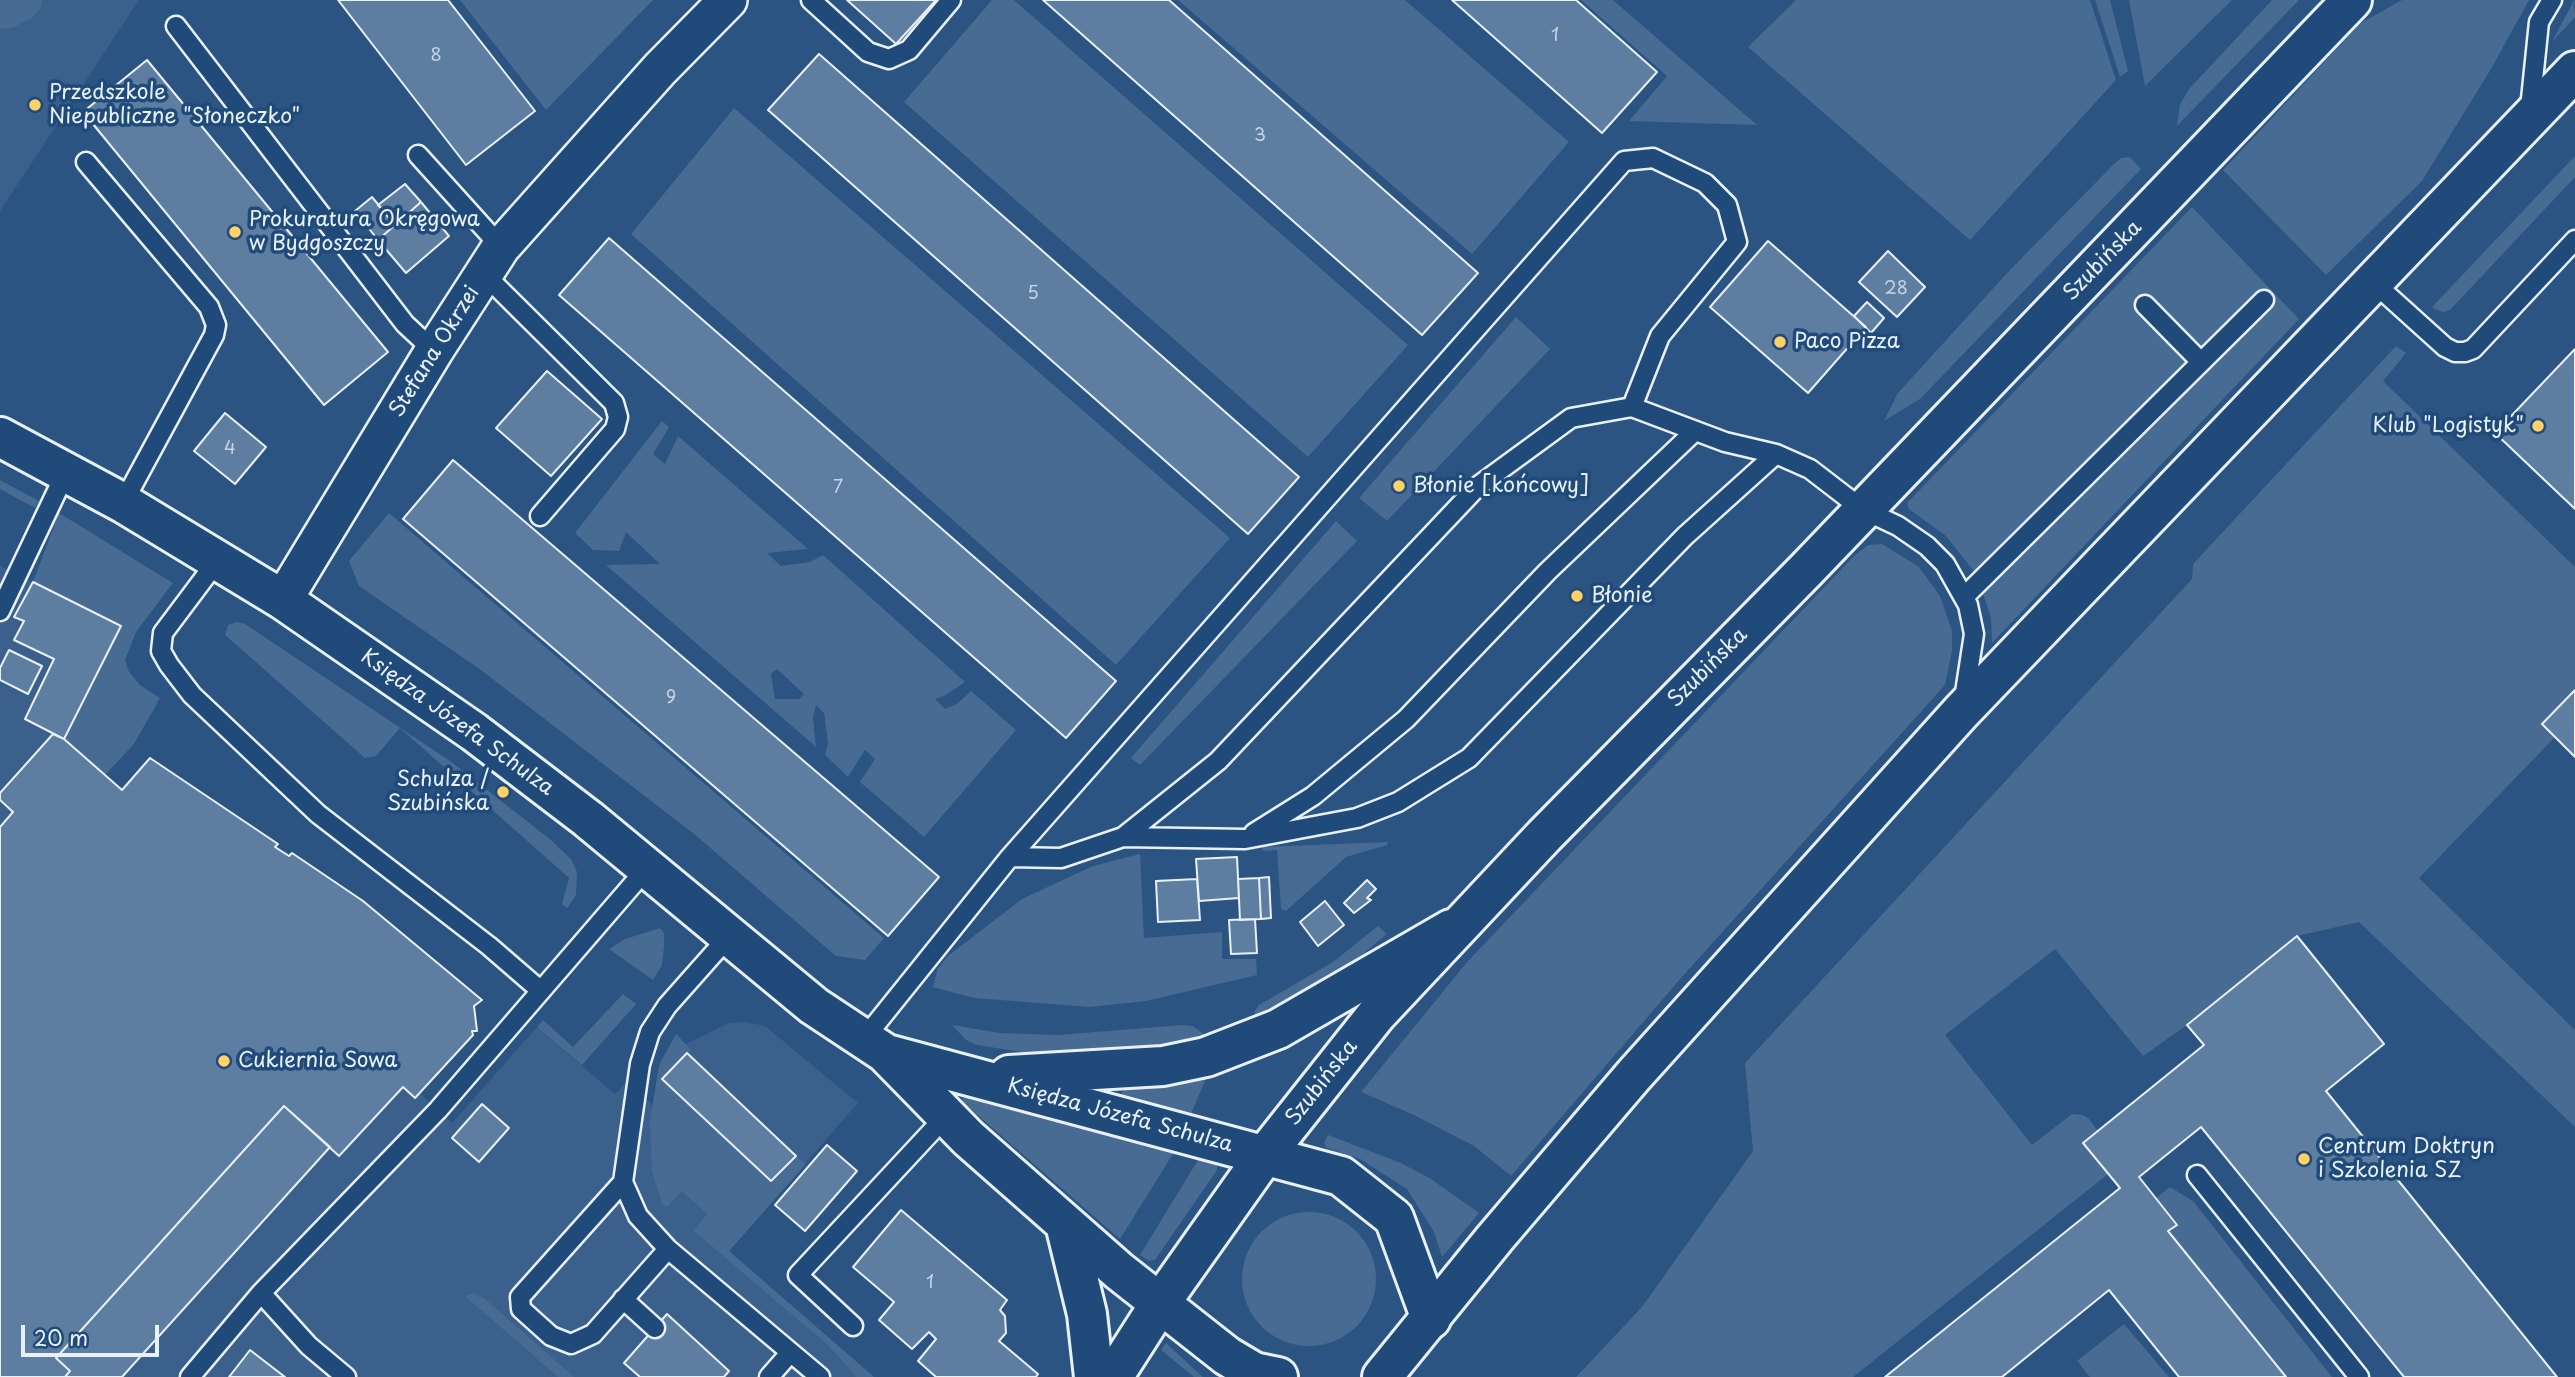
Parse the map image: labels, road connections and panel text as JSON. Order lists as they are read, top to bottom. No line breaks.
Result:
{"streets":{"main road":["Szubińska","Księdza Józefa Schulza"],"street":["Stefana Okrzei"]},"crossings":[["Szubińska","Księdza Józefa Schulza"],["Stefana Okrzei","Księdza Józefa Schulza"]],"places":["Przedszkole Niepubliczne \"Słoneczko\"","Prokuratura Okręgowa w Bydgoszczy","Paco Pizza","Klub \"Logistyk\"","Błonie [końcowy]","Błonie","Schulza / Szubińska","Cukiernia Sowa","Centrum Doktryn i Szkolenia SZ"],"house_numbers":["1","8","3","28","5","4","7","9","1"],"scale_bar":"20 m"}
